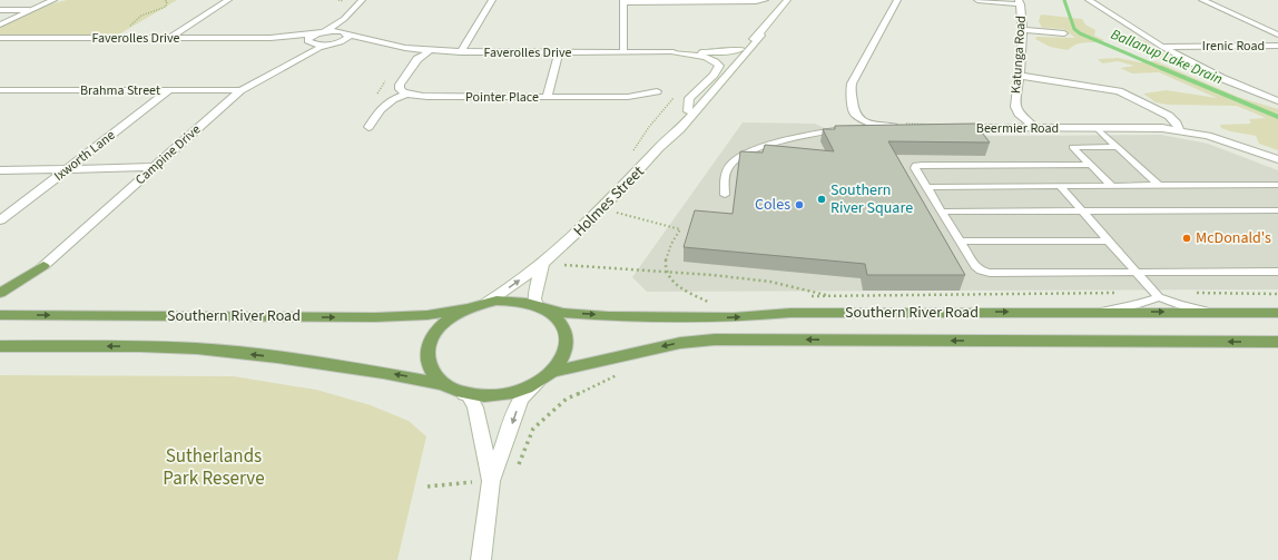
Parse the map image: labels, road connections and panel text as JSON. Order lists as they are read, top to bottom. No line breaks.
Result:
{"streets":{"main road":["Southern River Road"],"street":["Faverolles Drive","Irenic Road","Katunga Road","Brahma Street","Pointer Place","Beermier Road","Campine Drive","Ixworth Lane","Holmes Street"]},"crossings":[["Faverolles Drive","Campine Drive"],["Katunga Road","Beermier Road"],["Brahma Street","Campine Drive"],["Brahma Street","Ixworth Lane"],["Holmes Street","Southern River Road"]],"water":["Ballanup Lake Drain"],"parks":["Sutherlands Park Reserve"],"places":["Southern River Square","Coles","McDonald's"]}
